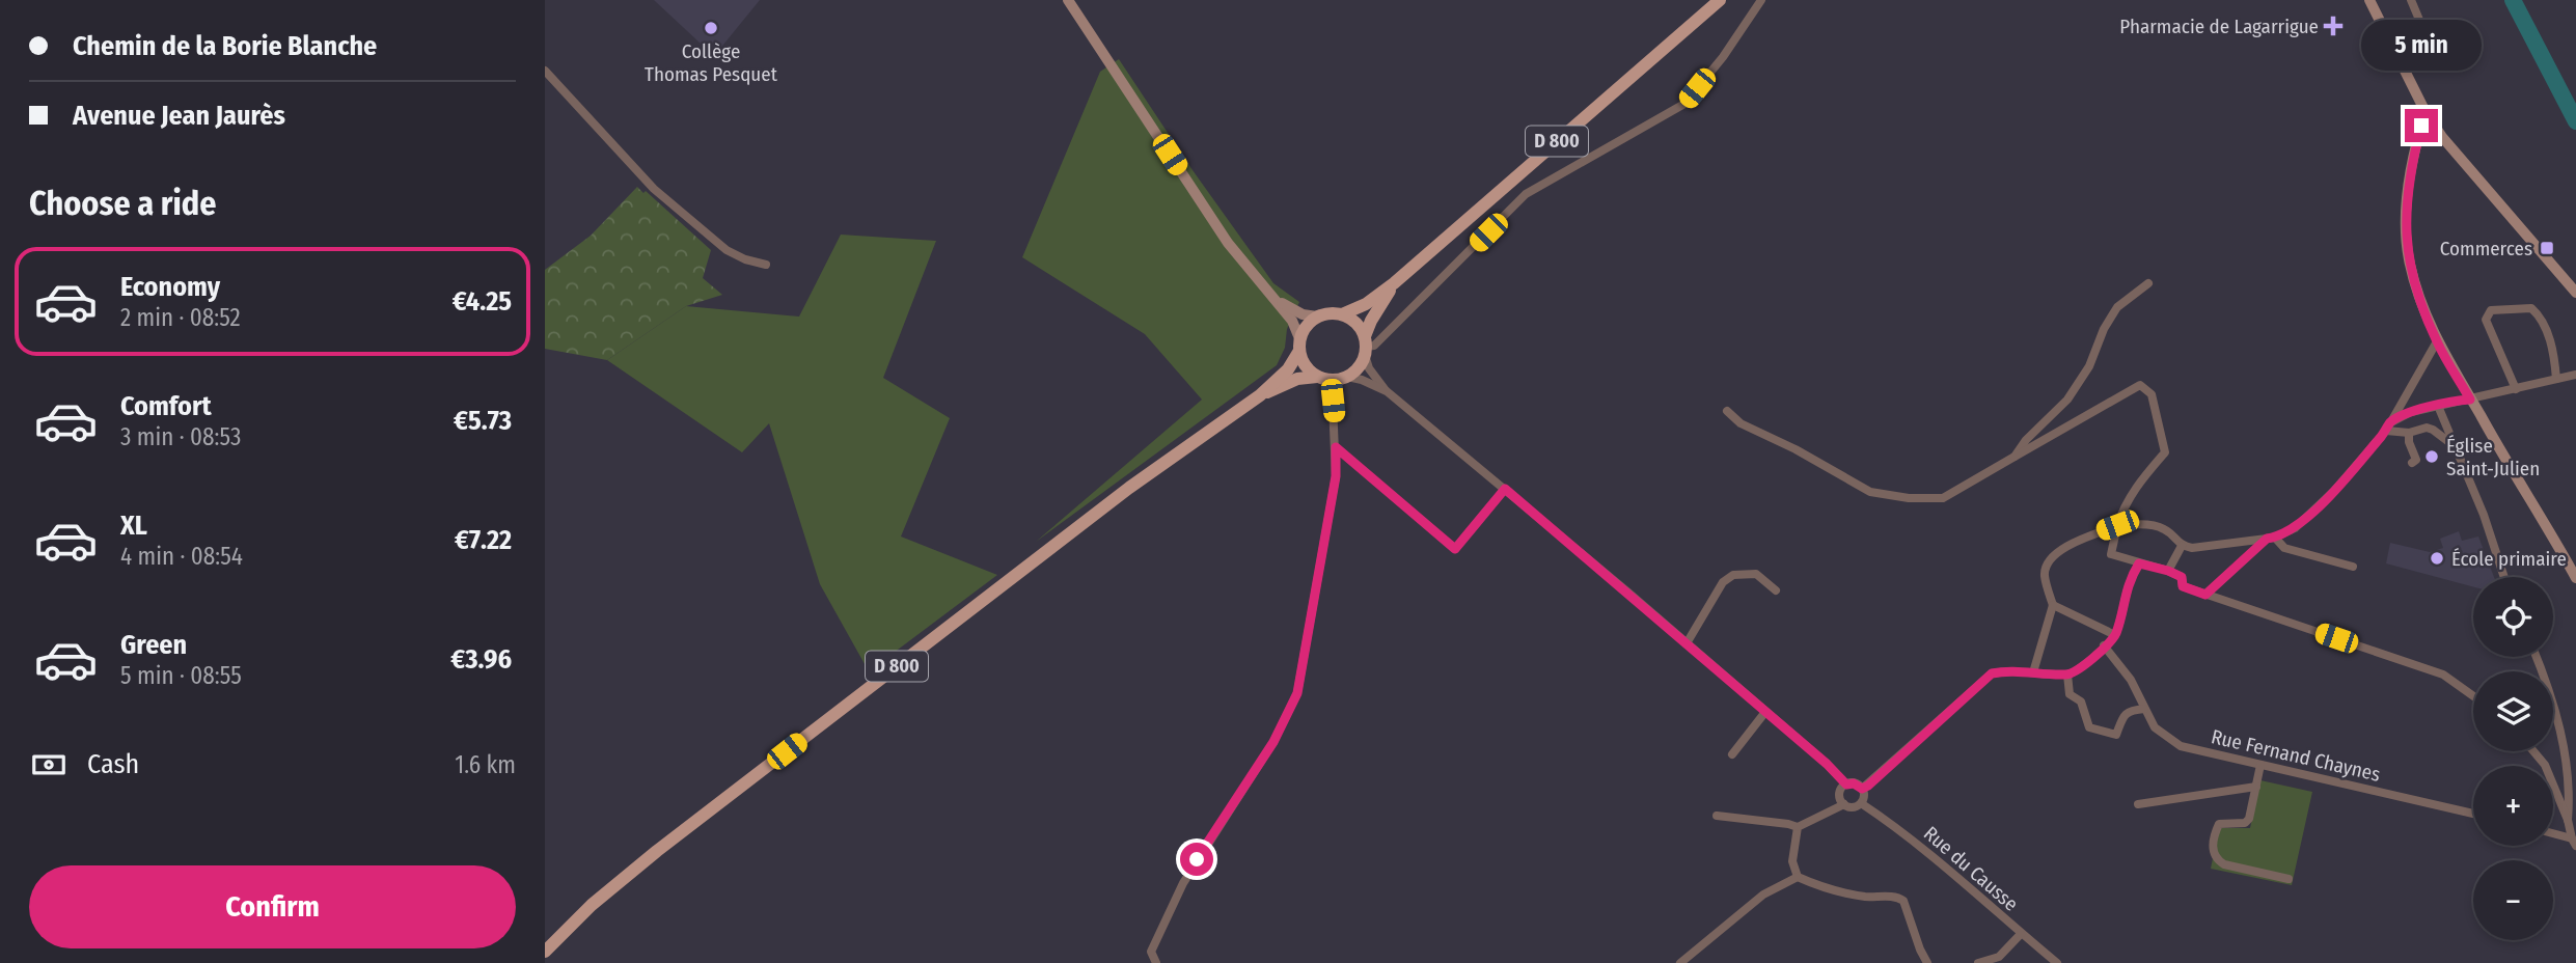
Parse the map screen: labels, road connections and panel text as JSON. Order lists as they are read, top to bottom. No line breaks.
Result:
{"streets":{"main road":["D 800"],"street":["Rue Fernand Chaynes","Rue du Causse"]},"places":{"health":["Pharmacie de Lagarrigue"],"other":["Collège Thomas Pesquet","Église Saint-Julien","École primaire"],"transit":["Commerces"]},"page":{"banner":["Chemin de la Borie Blanche","Avenue Jean Jaurès"],"bubble":"5 min","heading":"Choose a ride","list":[{"name":"Economy","note":"2 min · 08:52","value":"€4.25"},{"name":"Comfort","note":"3 min · 08:53","value":"€5.73"},{"name":"XL","note":"4 min · 08:54","value":"€7.22"},{"name":"Green","note":"5 min · 08:55","value":"€3.96"}],"map_buttons":["+","−"],"pay":["Cash","1.6 km"],"buttons":"Confirm"}}
